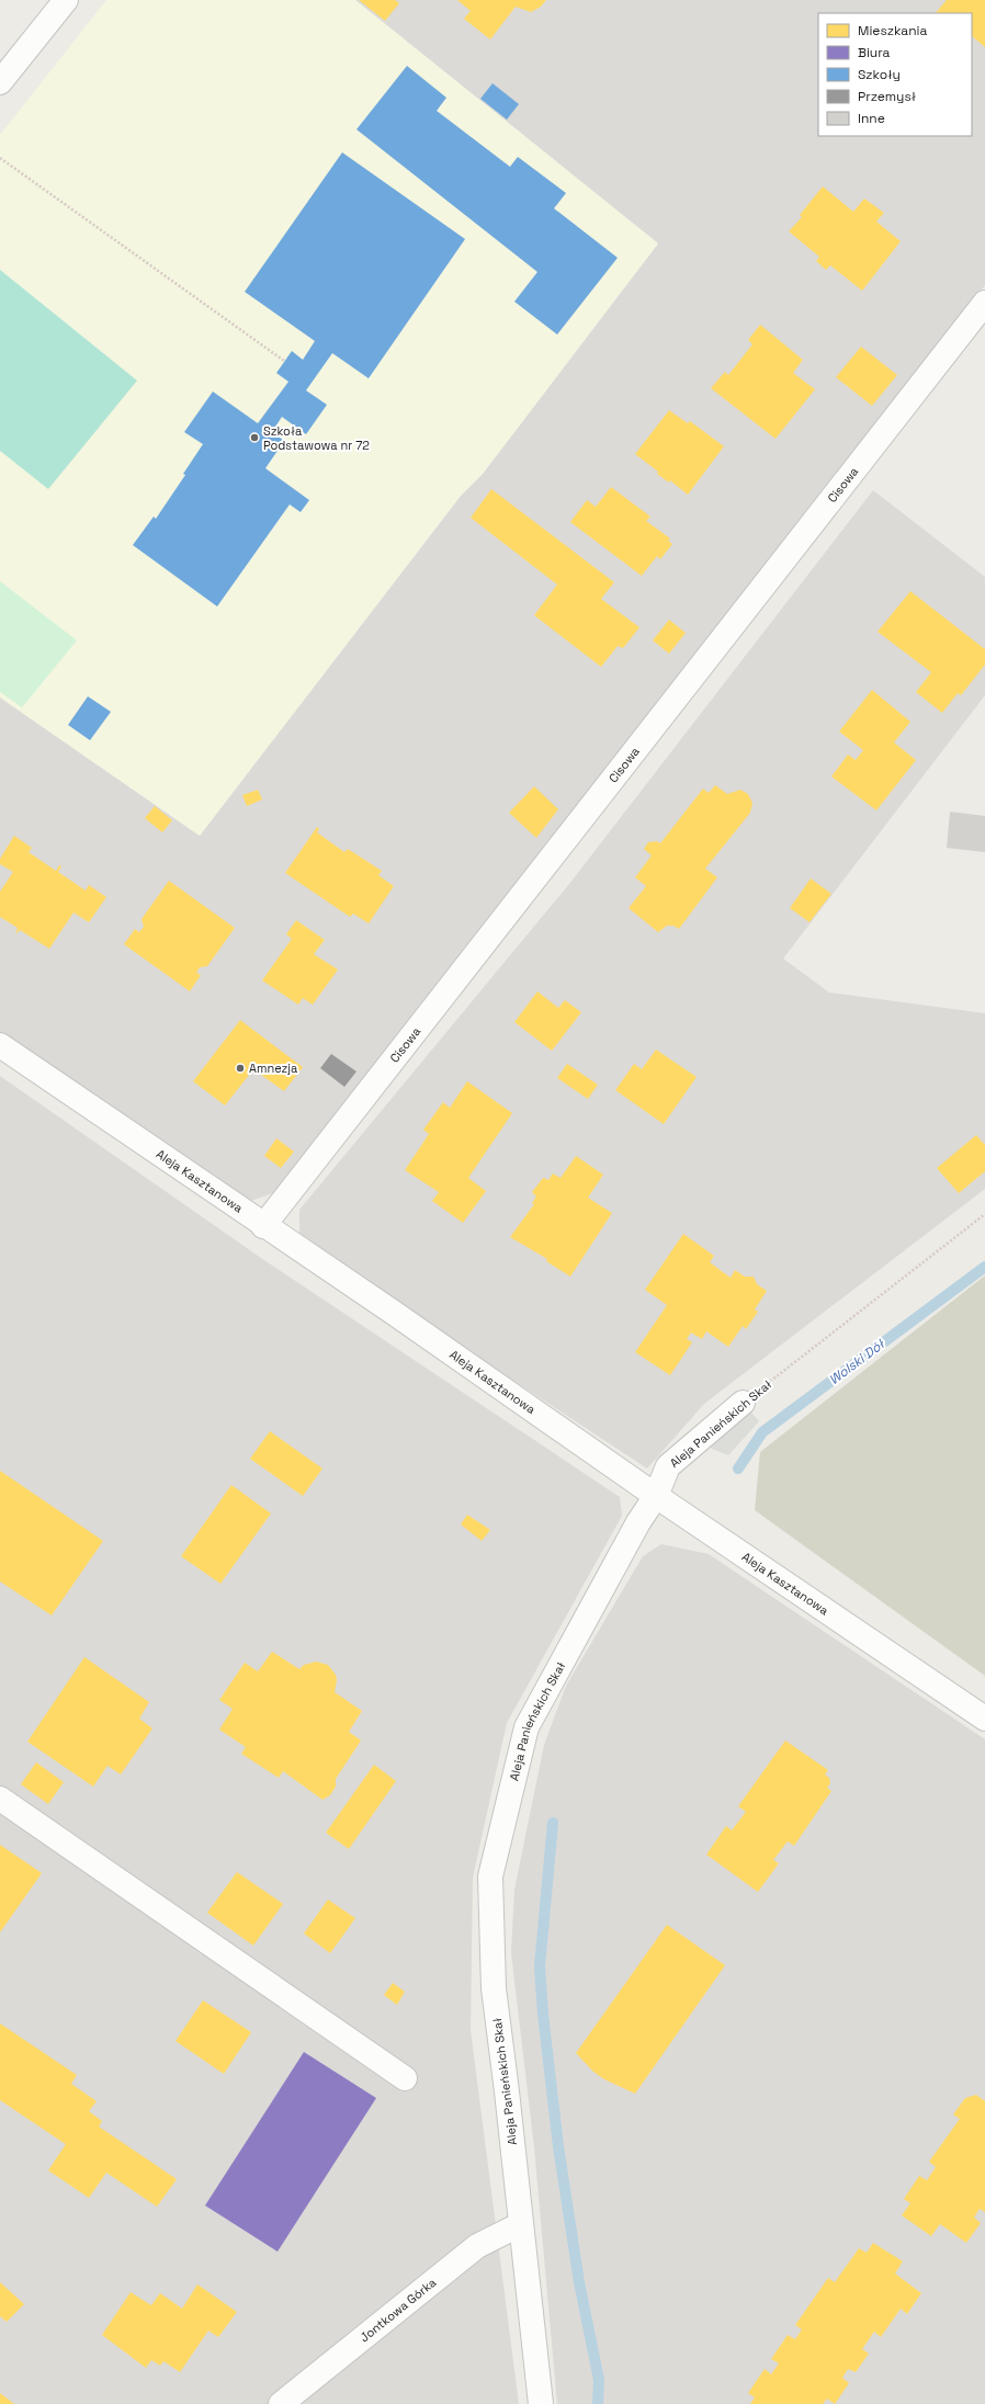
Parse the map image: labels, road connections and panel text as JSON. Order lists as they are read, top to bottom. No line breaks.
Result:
{"streets":{"street":["Cisowa","Aleja Kasztanowa","Aleja Panieńskich Skał","Jontkowa Górka"]},"crossings":[["Cisowa","Aleja Kasztanowa"],["Aleja Kasztanowa","Aleja Panieńskich Skał"],["Aleja Panieńskich Skał","Jontkowa Górka"]],"water":["Wolski Dół"],"places":["Szkoła Podstawowa nr 72","Amnezja"],"legend":["Mieszkania","Biura","Szkoły","Przemysł","Inne"]}
